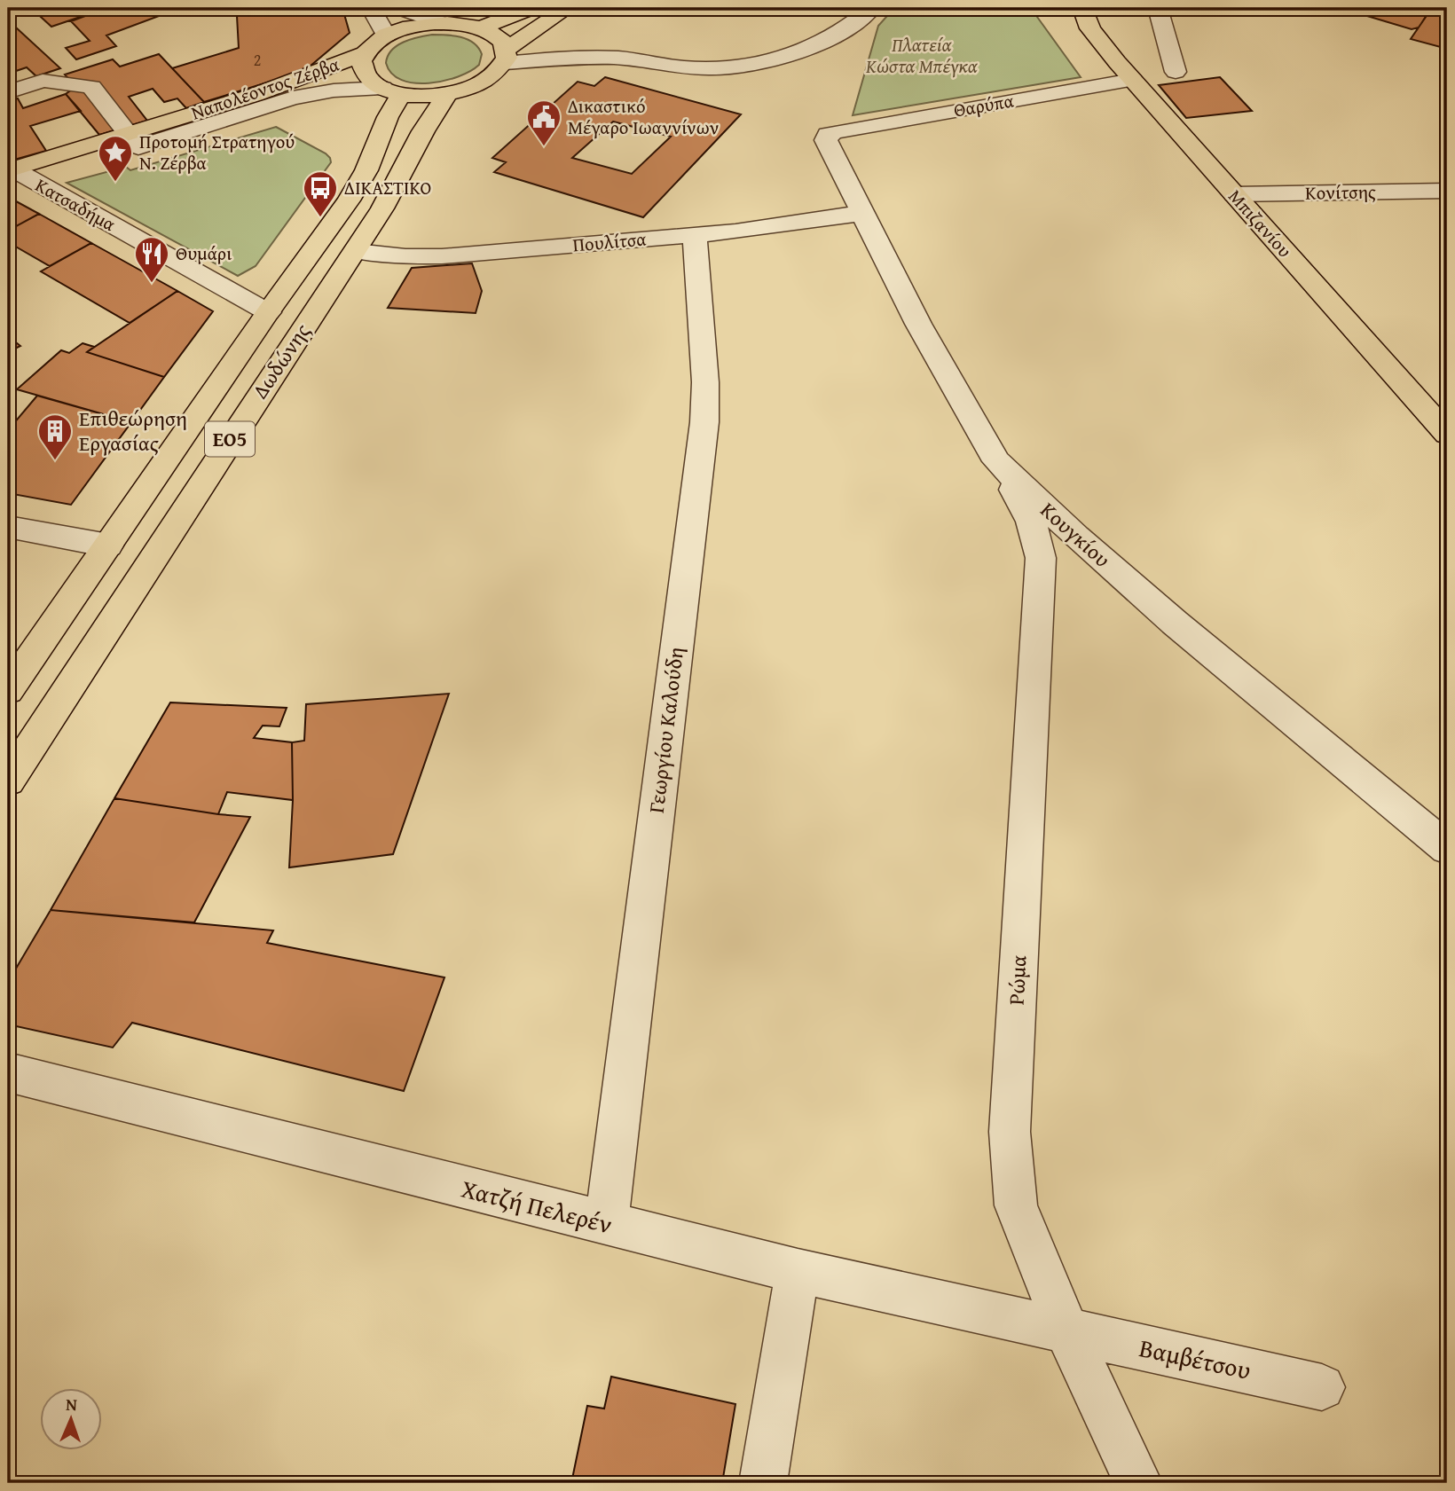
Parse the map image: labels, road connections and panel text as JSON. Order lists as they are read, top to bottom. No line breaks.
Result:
{"streets":{"main road":["Ναπολέοντος Ζέρβα","Μπιζανίου","Δωδώνης","ΕΟ5"],"street":["Θαρύπα","Κονίτσης","Κατσαδήμα","Πουλίτσα","Κουγκίου","Γεωργίου Καλούδη","Ρώμα","Χατζή Πελερέν","Βαμβέτσου"]},"crossings":[["Ναπολέοντος Ζέρβα","Κατσαδήμα"],["Θαρύπα","Μπιζανίου"],["Θαρύπα","Κουγκίου"],["Κονίτσης","Μπιζανίου"],["Κατσαδήμα","Δωδώνης"],["Πουλίτσα","Δωδώνης"],["Πουλίτσα","Κουγκίου"],["Πουλίτσα","Γεωργίου Καλούδη"],["Κουγκίου","Ρώμα"],["Γεωργίου Καλούδη","Χατζή Πελερέν"],["Ρώμα","Χατζή Πελερέν"],["Ρώμα","Βαμβέτσου"],["Χατζή Πελερέν","Βαμβέτσου"]],"parks":["Πλατεία Κώστα Μπέγκα"],"places":{"public building":["Δικαστικό Μέγαρο Ιωαννίνων"],"place":["Προτομή Στρατηγού Ν. Ζέρβα"],"bus stop":["ΔΙΚΑΣΤΙΚΟ"],"restaurant":["Θυμάρι"],"building":["Επιθεώρηση Εργασίας"]},"house_numbers":["2"],"north":"top"}
